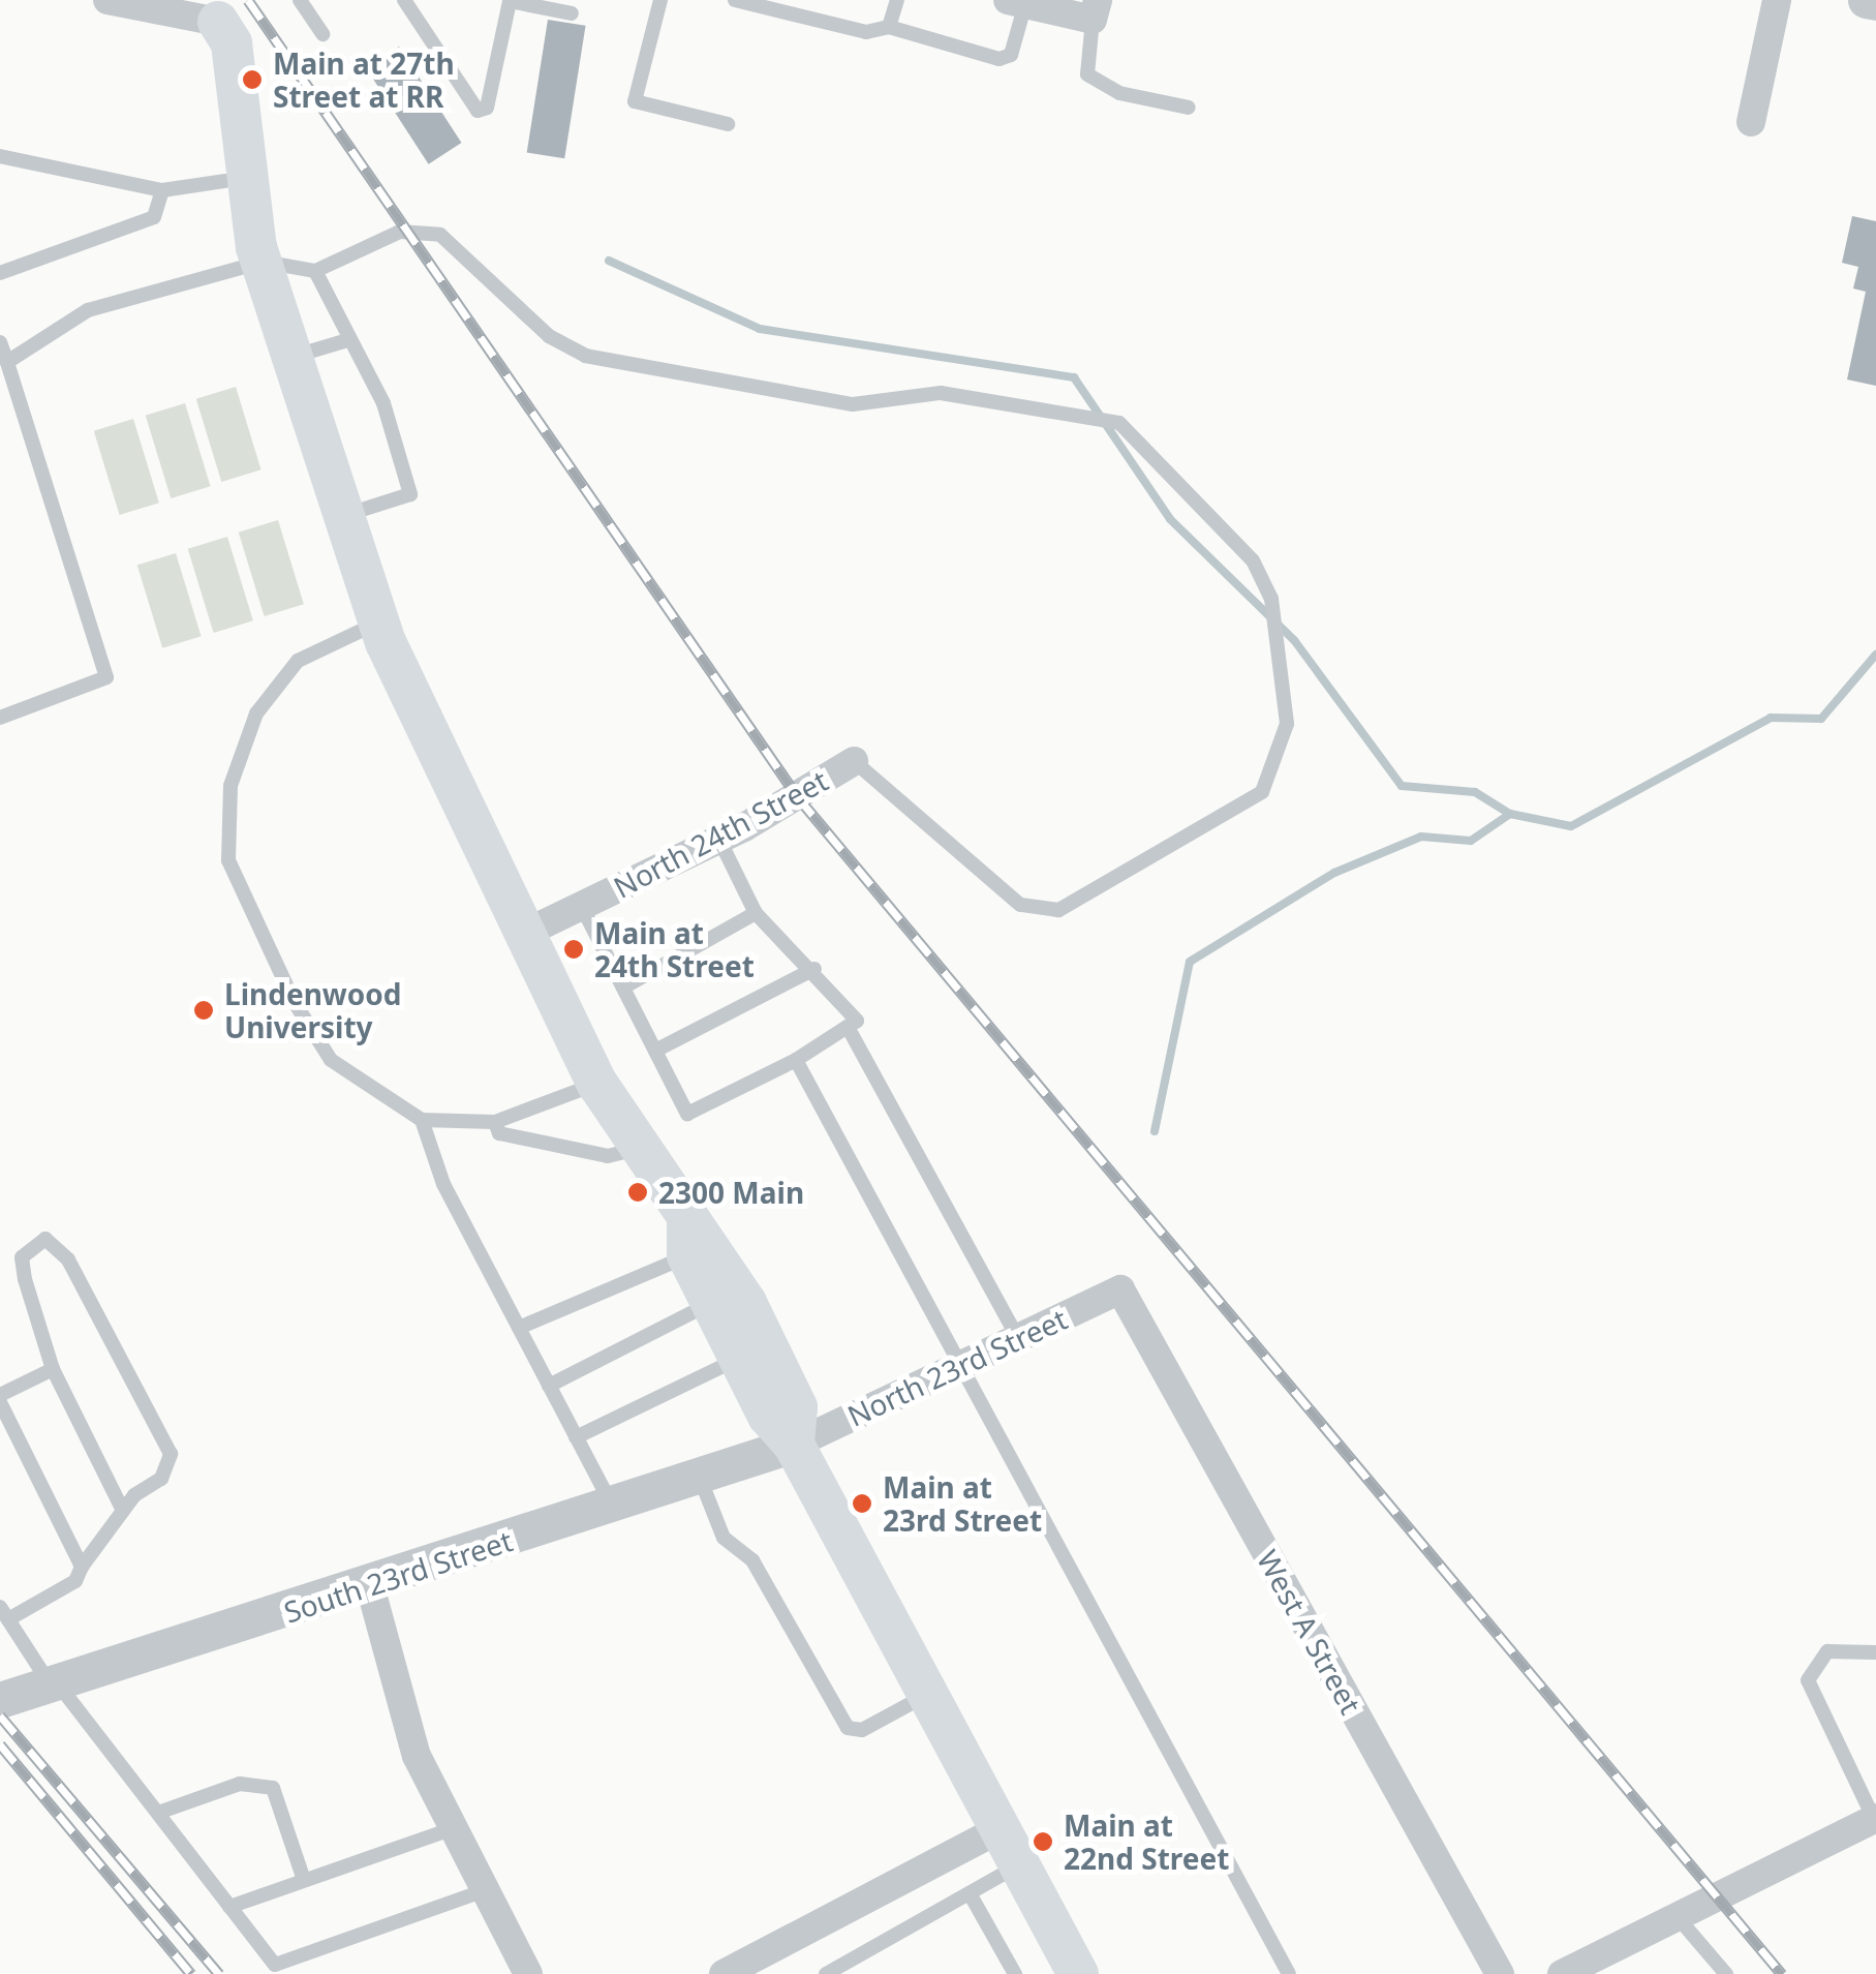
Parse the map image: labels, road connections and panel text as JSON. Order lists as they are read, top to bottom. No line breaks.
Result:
{"streets":{"street":["North 24th Street","North 23rd Street","South 23rd Street","West A Street"]},"crossings":[["North 23rd Street","South 23rd Street"],["North 23rd Street","West A Street"]],"places":["Main at 27th Street at RR","Main at 24th Street","Lindenwood University","2300 Main","Main at 23rd Street","Main at 22nd Street"]}
